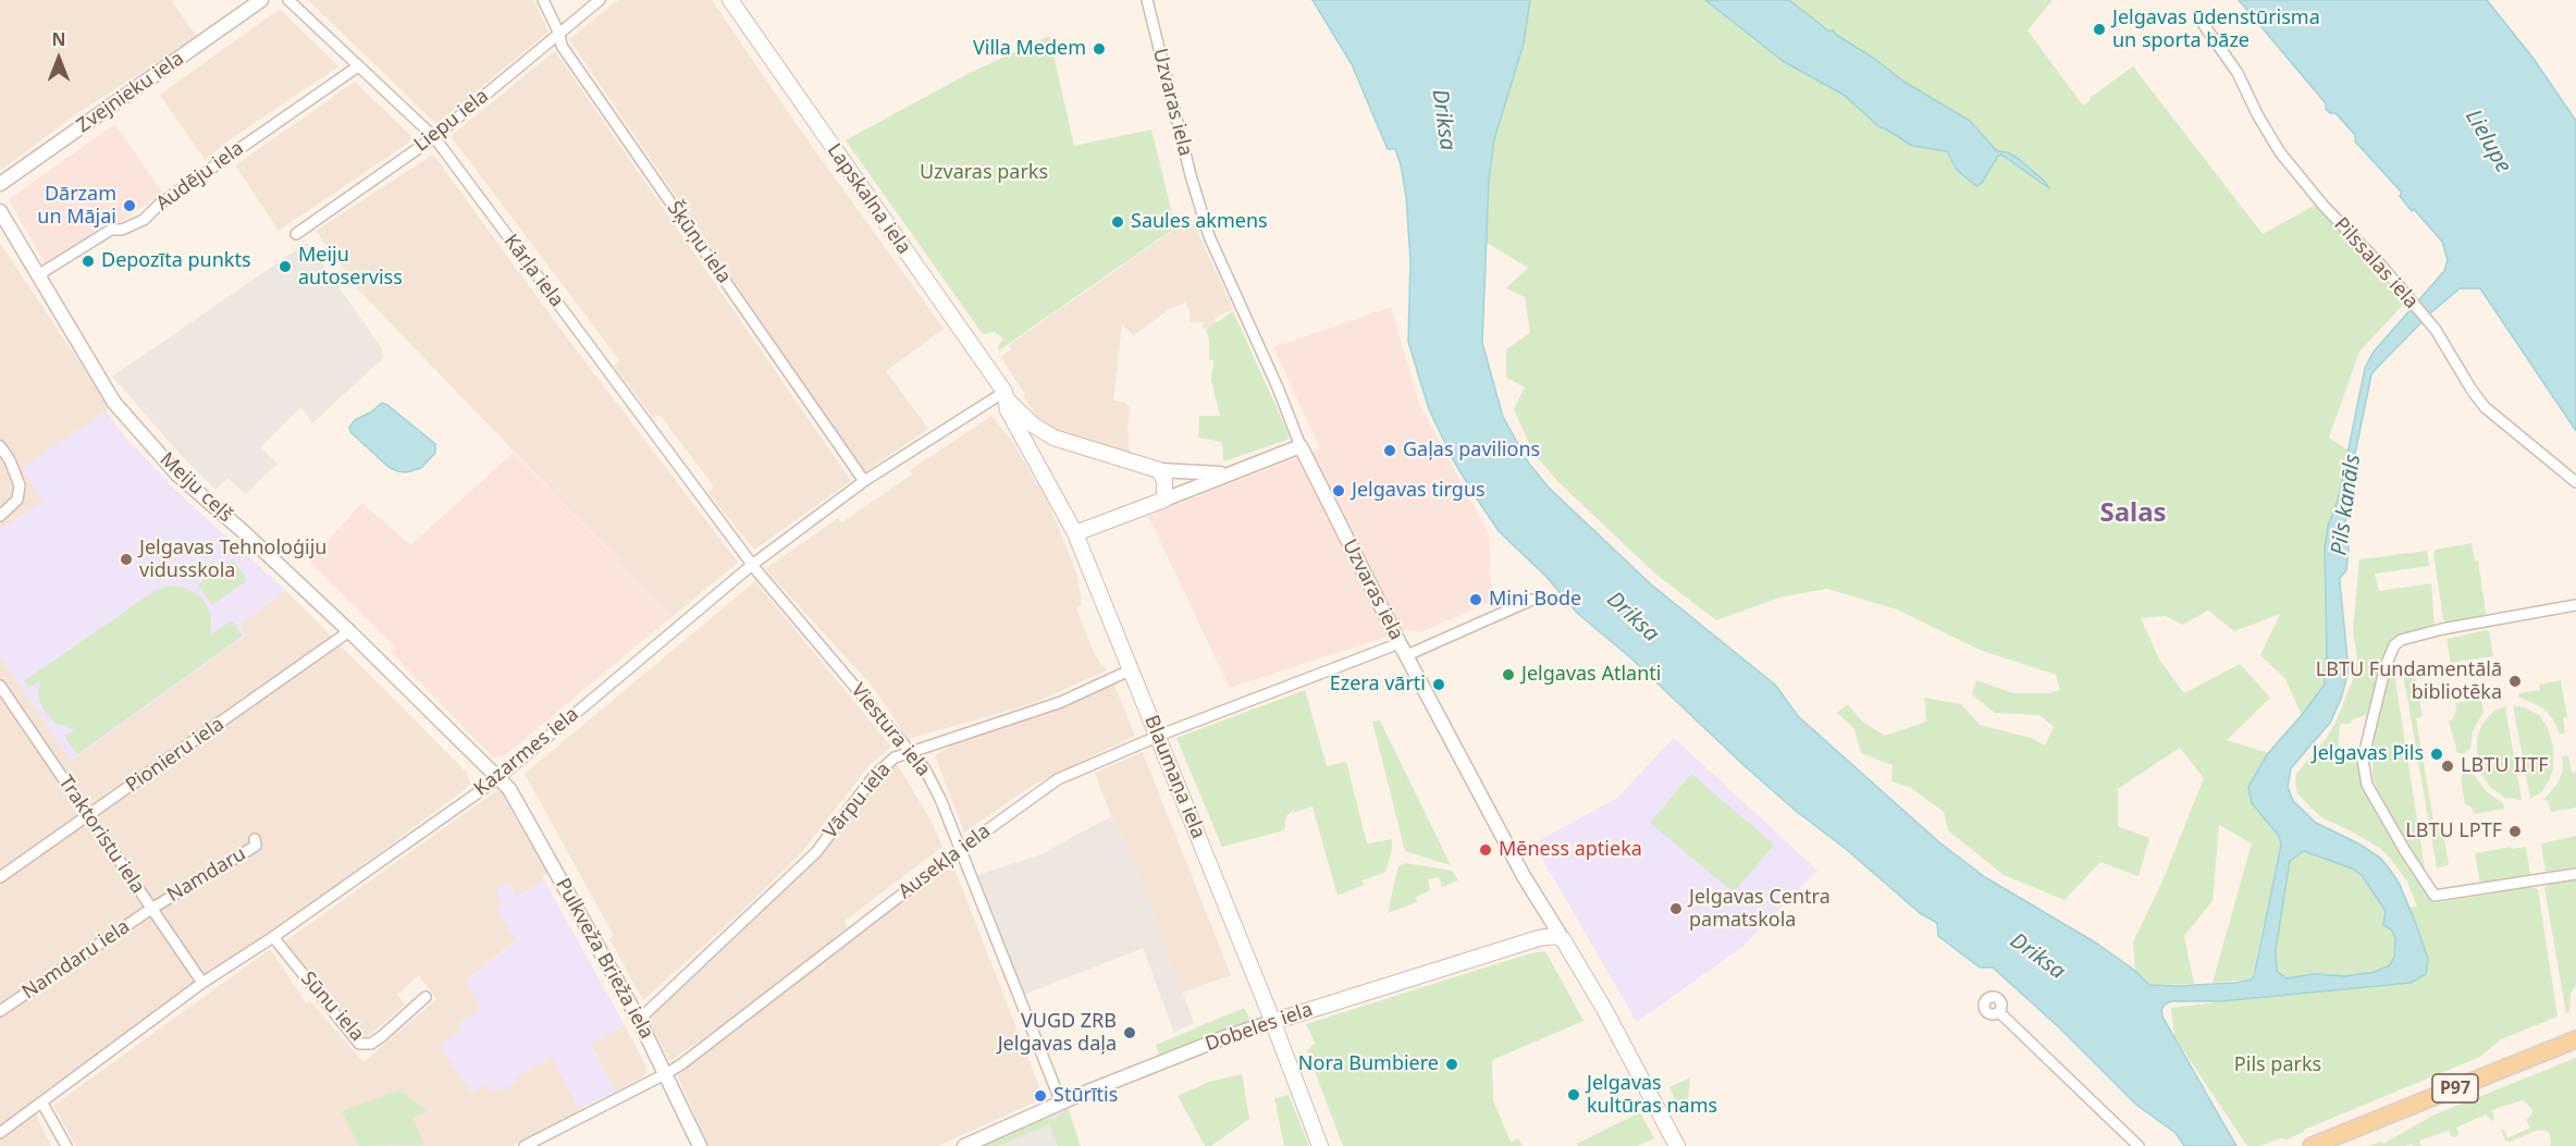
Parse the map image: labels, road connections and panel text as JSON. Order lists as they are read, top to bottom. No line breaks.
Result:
{"streets":{"main road":["Uzvaras iela","Lapskalna iela","Blaumaņa iela","Dobeles iela","P97"],"street":["Zvejnieku iela","Liepu iela","Audēju iela","Šķūņu iela","Pilssalas iela","Kārļa iela","Meiju ceļš","Viestura iela","Kazarmes iela","Pionieru iela","Vārpu iela","Traktoristu iela","Ausekļa iela","Namdaru","Pulkveža Brieža iela","Namdaru iela","Sūnu iela"]},"crossings":[["Uzvaras iela","Lapskalna iela"],["Uzvaras iela","Ausekļa iela"],["Uzvaras iela","Dobeles iela"],["Liepu iela","Šķūņu iela"],["Liepu iela","Kārļa iela"],["Audēju iela","Kārļa iela"],["Audēju iela","Meiju ceļš"],["Lapskalna iela","Kazarmes iela"],["Lapskalna iela","Blaumaņa iela"],["Šķūņu iela","Kazarmes iela"],["Kārļa iela","Viestura iela"],["Kārļa iela","Kazarmes iela"],["Meiju ceļš","Kazarmes iela"],["Meiju ceļš","Pionieru iela"],["Meiju ceļš","Pulkveža Brieža iela"],["Viestura iela","Kazarmes iela"],["Viestura iela","Vārpu iela"],["Viestura iela","Ausekļa iela"],["Viestura iela","Dobeles iela"],["Kazarmes iela","Traktoristu iela"],["Kazarmes iela","Pulkveža Brieža iela"],["Kazarmes iela","Sūnu iela"],["Pionieru iela","Traktoristu iela"],["Blaumaņa iela","Vārpu iela"],["Blaumaņa iela","Ausekļa iela"],["Blaumaņa iela","Dobeles iela"],["Vārpu iela","Pulkveža Brieža iela"],["Traktoristu iela","Namdaru"],["Traktoristu iela","Namdaru iela"],["Ausekļa iela","Pulkveža Brieža iela"],["Namdaru","Namdaru iela"]],"districts":["Salas"],"water":["Driksa","Lielupe","Pils kanāls"],"parks":["Uzvaras parks","Pils parks"],"places":["Jelgavas ūdenstūrisma un sporta bāze","Villa Medem","Dārzam un Mājai","Saules akmens","Depozīta punkts","Meiju autoserviss","Gaļas pavilions","Jelgavas tirgus","Jelgavas Tehnoloģiju vidusskola","Mini Bode","Jelgavas Atlanti","LBTU Fundamentālā bibliotēka","Ezera vārti","Jelgavas Pils","LBTU IITF","LBTU LPTF","Mēness aptieka","Jelgavas Centra pamatskola","VUGD ZRB Jelgavas daļa","Nora Bumbiere","Jelgavas kultūras nams","Stūrītis"],"north":"top"}
